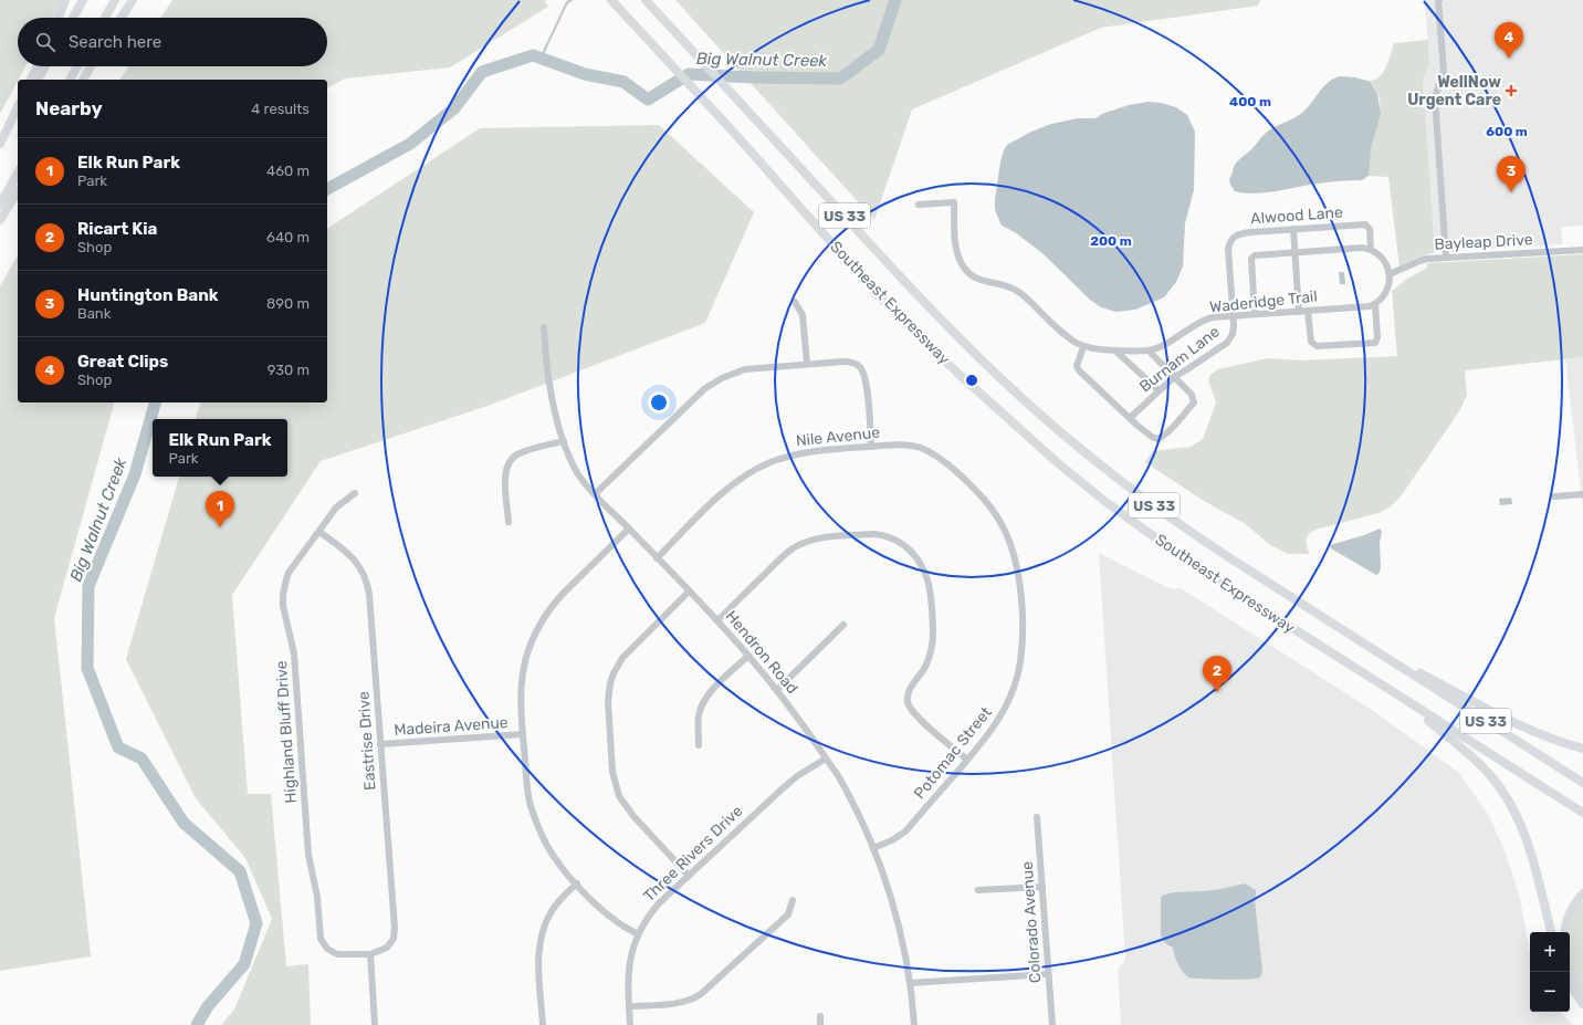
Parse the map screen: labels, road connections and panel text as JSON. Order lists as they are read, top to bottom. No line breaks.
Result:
{"streets":{"highway":["US 33","Southeast Expressway"],"street":["Alwood Lane","Bayleap Drive","Waderidge Trail","Burnam Lane","Nile Avenue","Hendron Road","Madeira Avenue","Highland Bluff Drive","Eastrise Drive","Potomac Street","Three Rivers Drive","Colorado Avenue"]},"crossings":[["Alwood Lane","Waderidge Trail"],["Alwood Lane","Burnam Lane"],["Waderidge Trail","Burnam Lane"],["Nile Avenue","Hendron Road"],["Nile Avenue","Potomac Street"],["Hendron Road","Potomac Street"],["Hendron Road","Three Rivers Drive"],["Madeira Avenue","Eastrise Drive"],["Highland Bluff Drive","Eastrise Drive"]],"water":["Big Walnut Creek"],"places":{"health":["WellNow Urgent Care"]},"page":{"search":"Search here","pins":["4","3","1","2"],"heading":["Nearby","4 results"],"list":[{"mark":"1","name":"Elk Run Park","note":"Park","value":"460 m"},{"mark":"2","name":"Ricart Kia","note":"Shop","value":"640 m"},{"mark":"3","name":"Huntington Bank","note":"Bank","value":"890 m"},{"mark":"4","name":"Great Clips","note":"Shop","value":"930 m"}],"popup":["Elk Run Park","Park"],"map_buttons":["+","−"]},"rings":["400 m","600 m","200 m"]}
